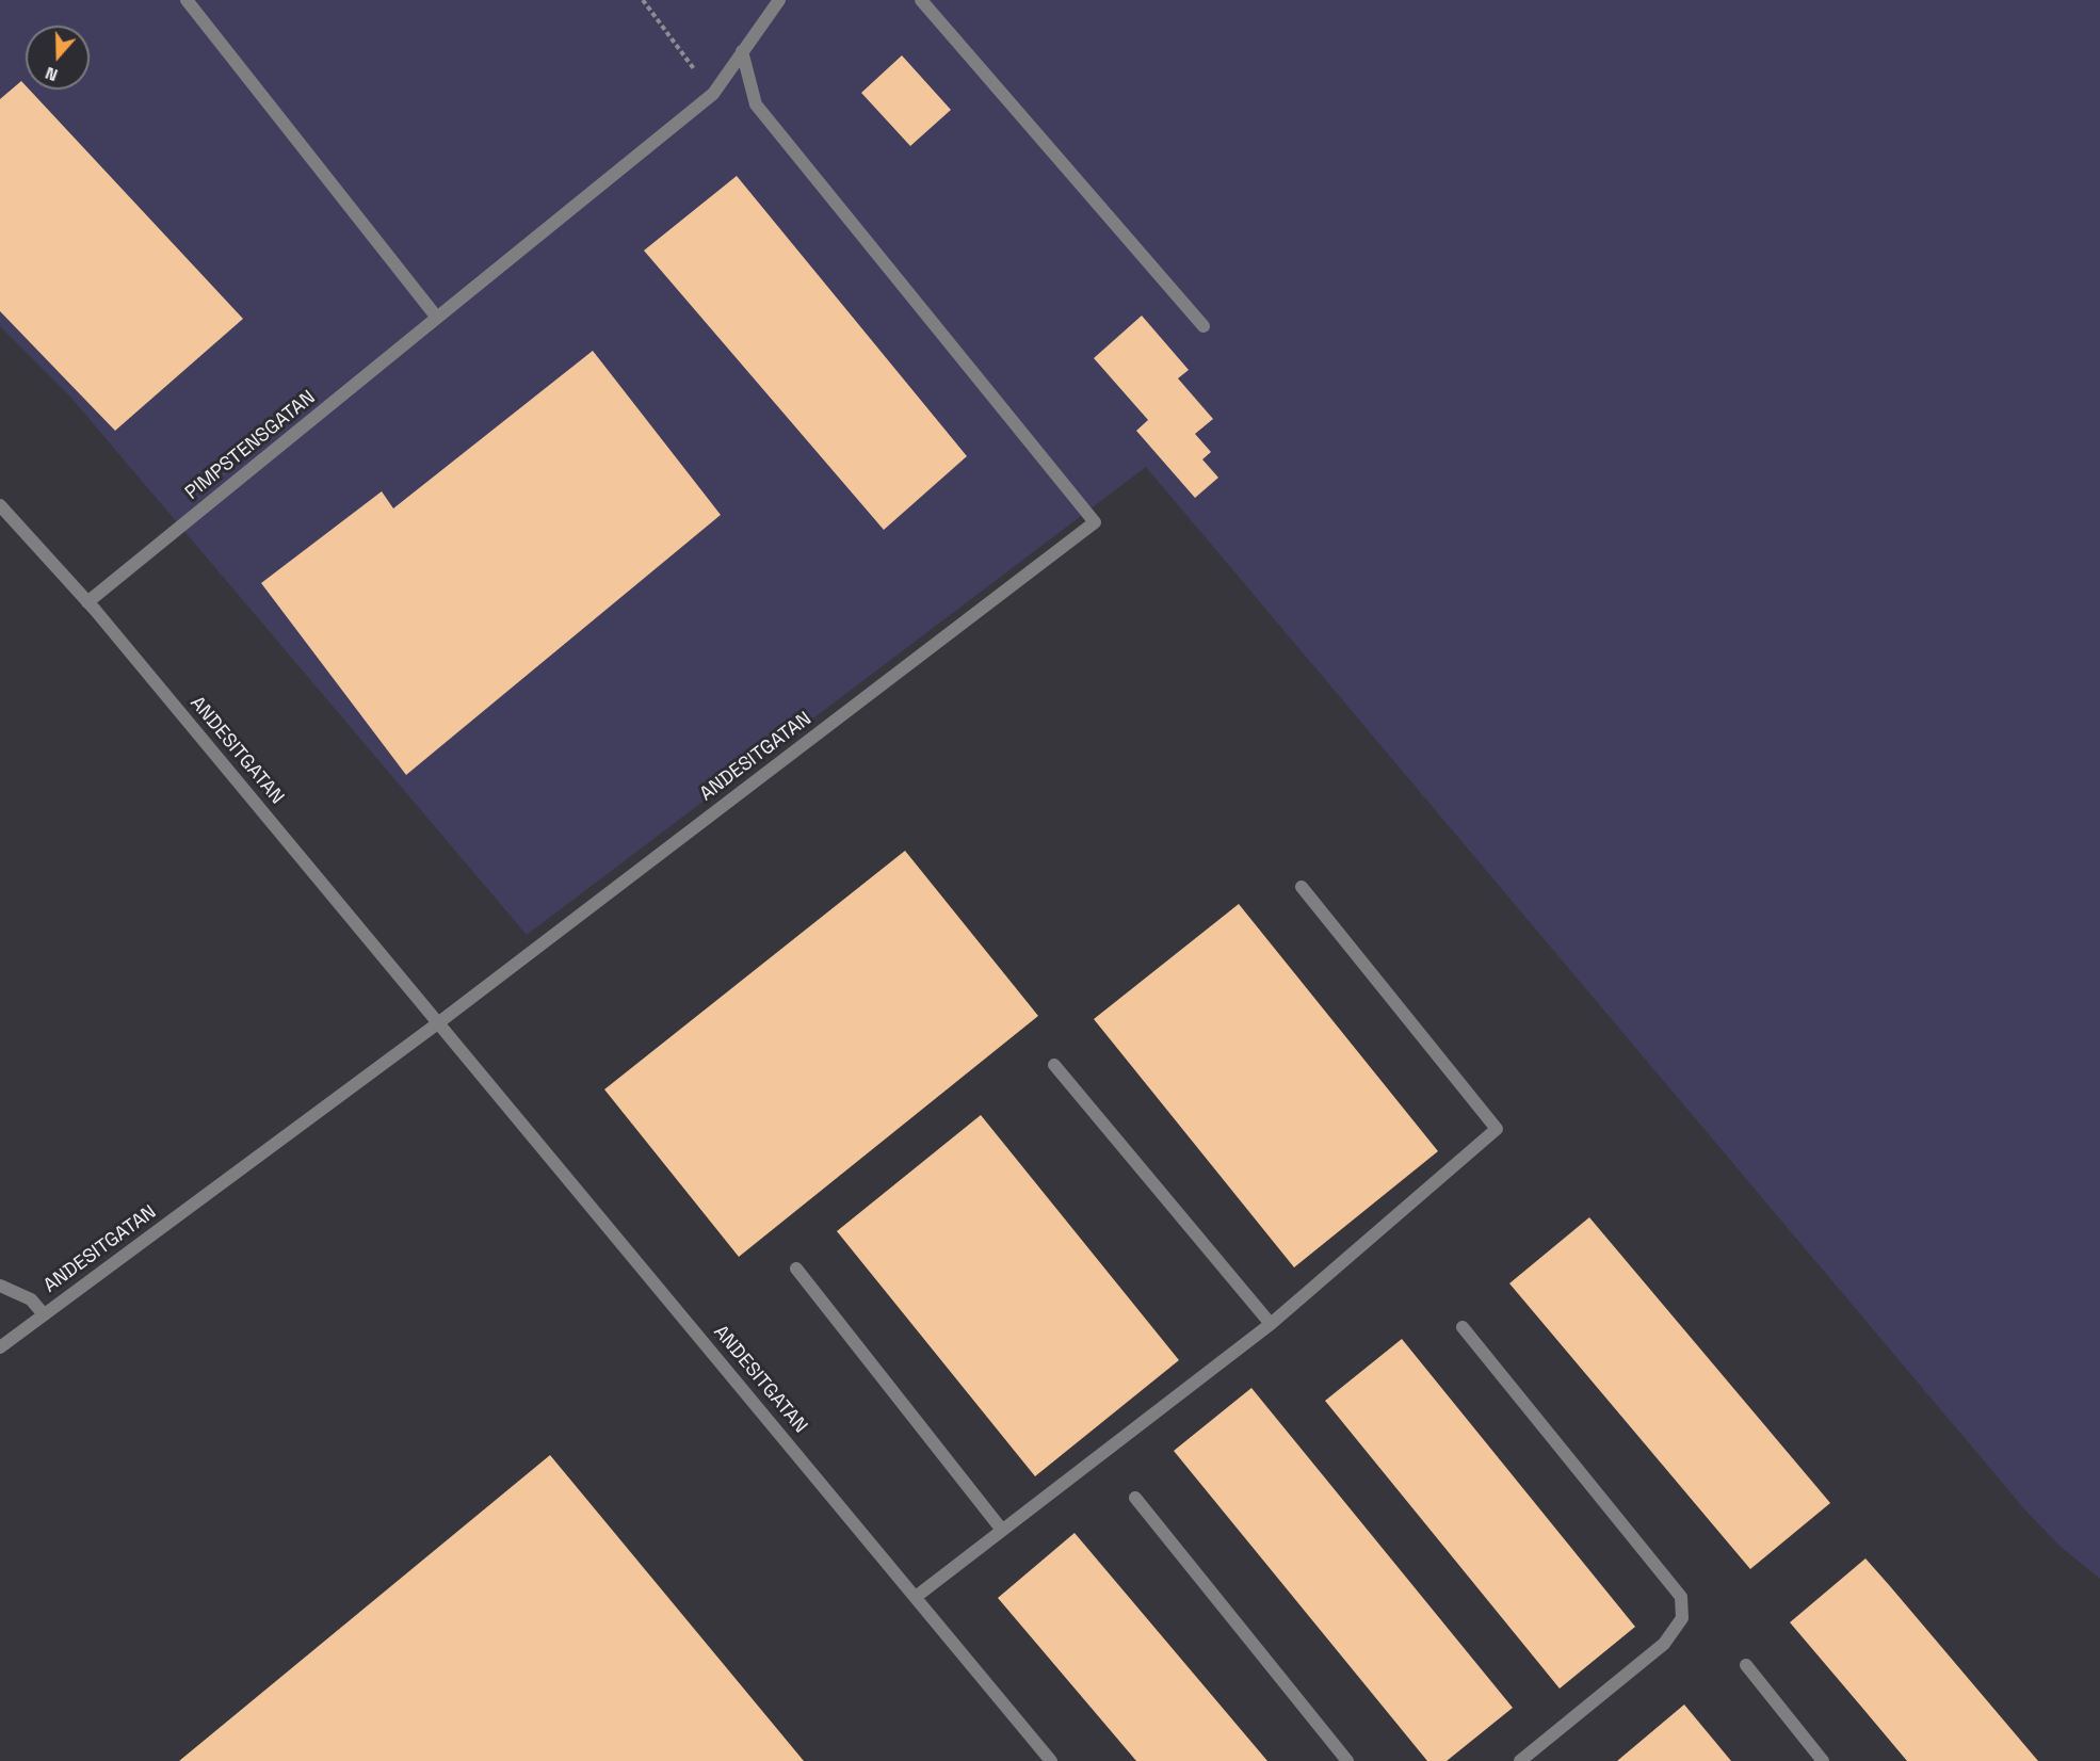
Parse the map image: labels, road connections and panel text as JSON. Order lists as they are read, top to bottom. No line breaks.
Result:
{"streets":{"street":["PIMPSTENSGATAN","ANDESITGATAN"]},"crossings":[["PIMPSTENSGATAN","ANDESITGATAN"]],"north":"bottom"}
